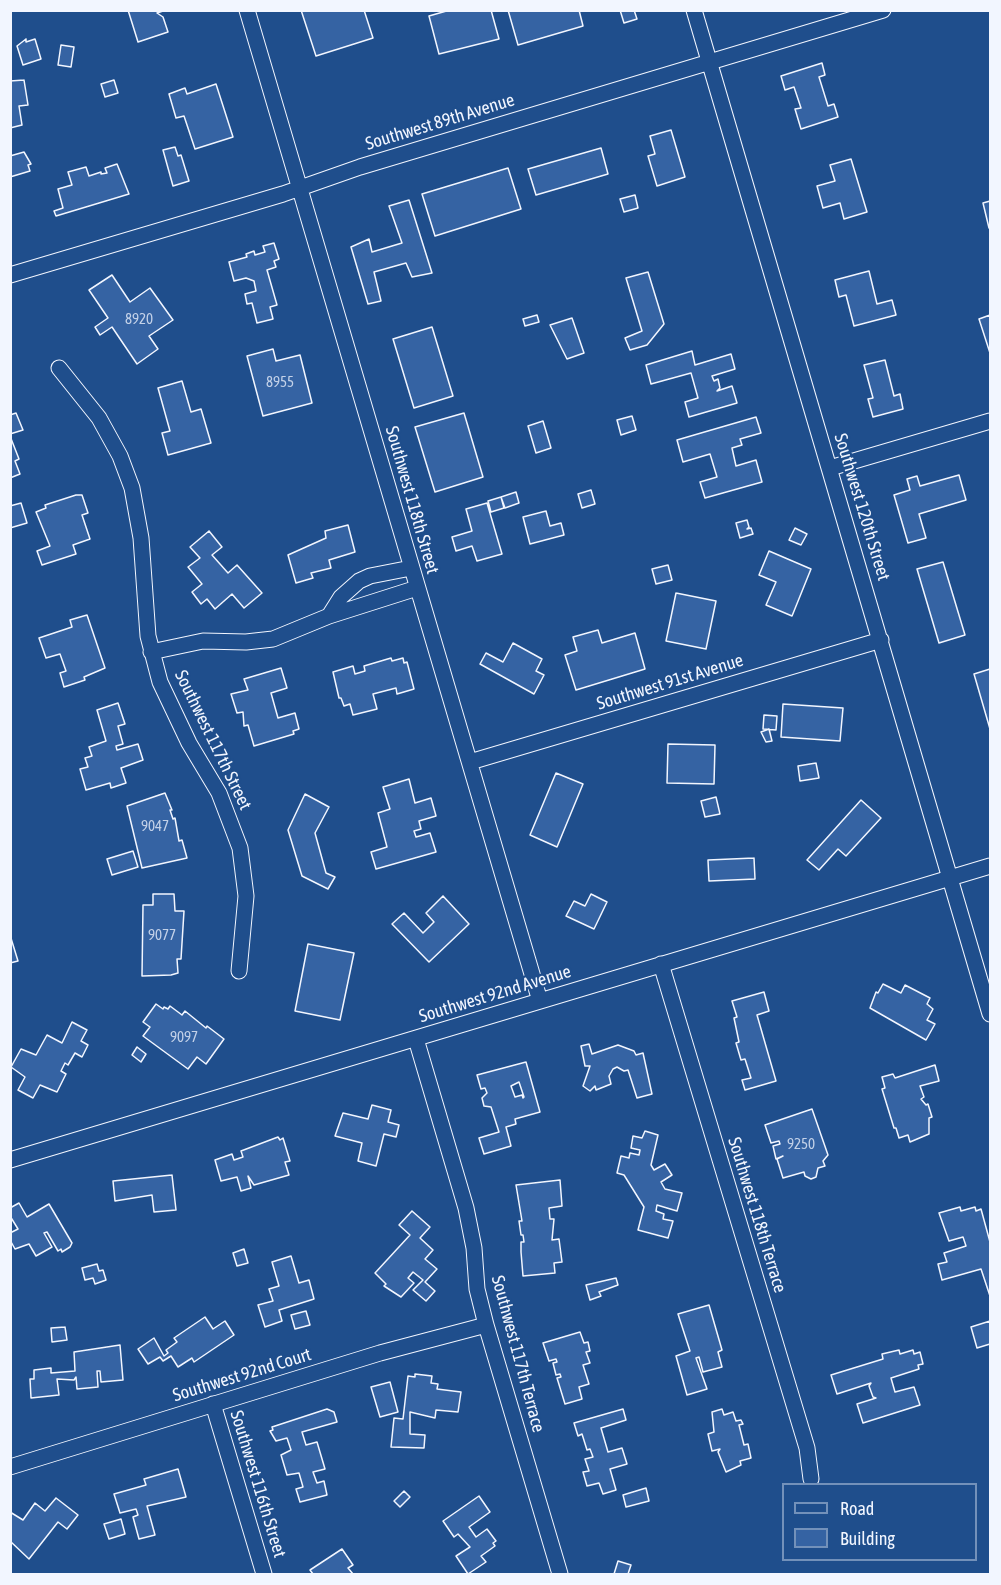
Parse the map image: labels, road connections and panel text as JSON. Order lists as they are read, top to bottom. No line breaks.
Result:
{"streets":{"street":["Southwest 89th Avenue","Southwest 118th Street","Southwest 120th Street","Southwest 91st Avenue","Southwest 117th Street","Southwest 92nd Avenue","Southwest 118th Terrace","Southwest 117th Terrace","Southwest 92nd Court","Southwest 116th Street"]},"crossings":[["Southwest 89th Avenue","Southwest 118th Street"],["Southwest 89th Avenue","Southwest 120th Street"],["Southwest 118th Street","Southwest 91st Avenue"],["Southwest 118th Street","Southwest 92nd Avenue"],["Southwest 120th Street","Southwest 91st Avenue"],["Southwest 120th Street","Southwest 92nd Avenue"],["Southwest 92nd Avenue","Southwest 118th Terrace"],["Southwest 92nd Avenue","Southwest 117th Terrace"],["Southwest 117th Terrace","Southwest 92nd Court"],["Southwest 92nd Court","Southwest 116th Street"]],"house_numbers":["8920","8955","9047","9077","9097","9250"],"legend":["Road","Building"]}
